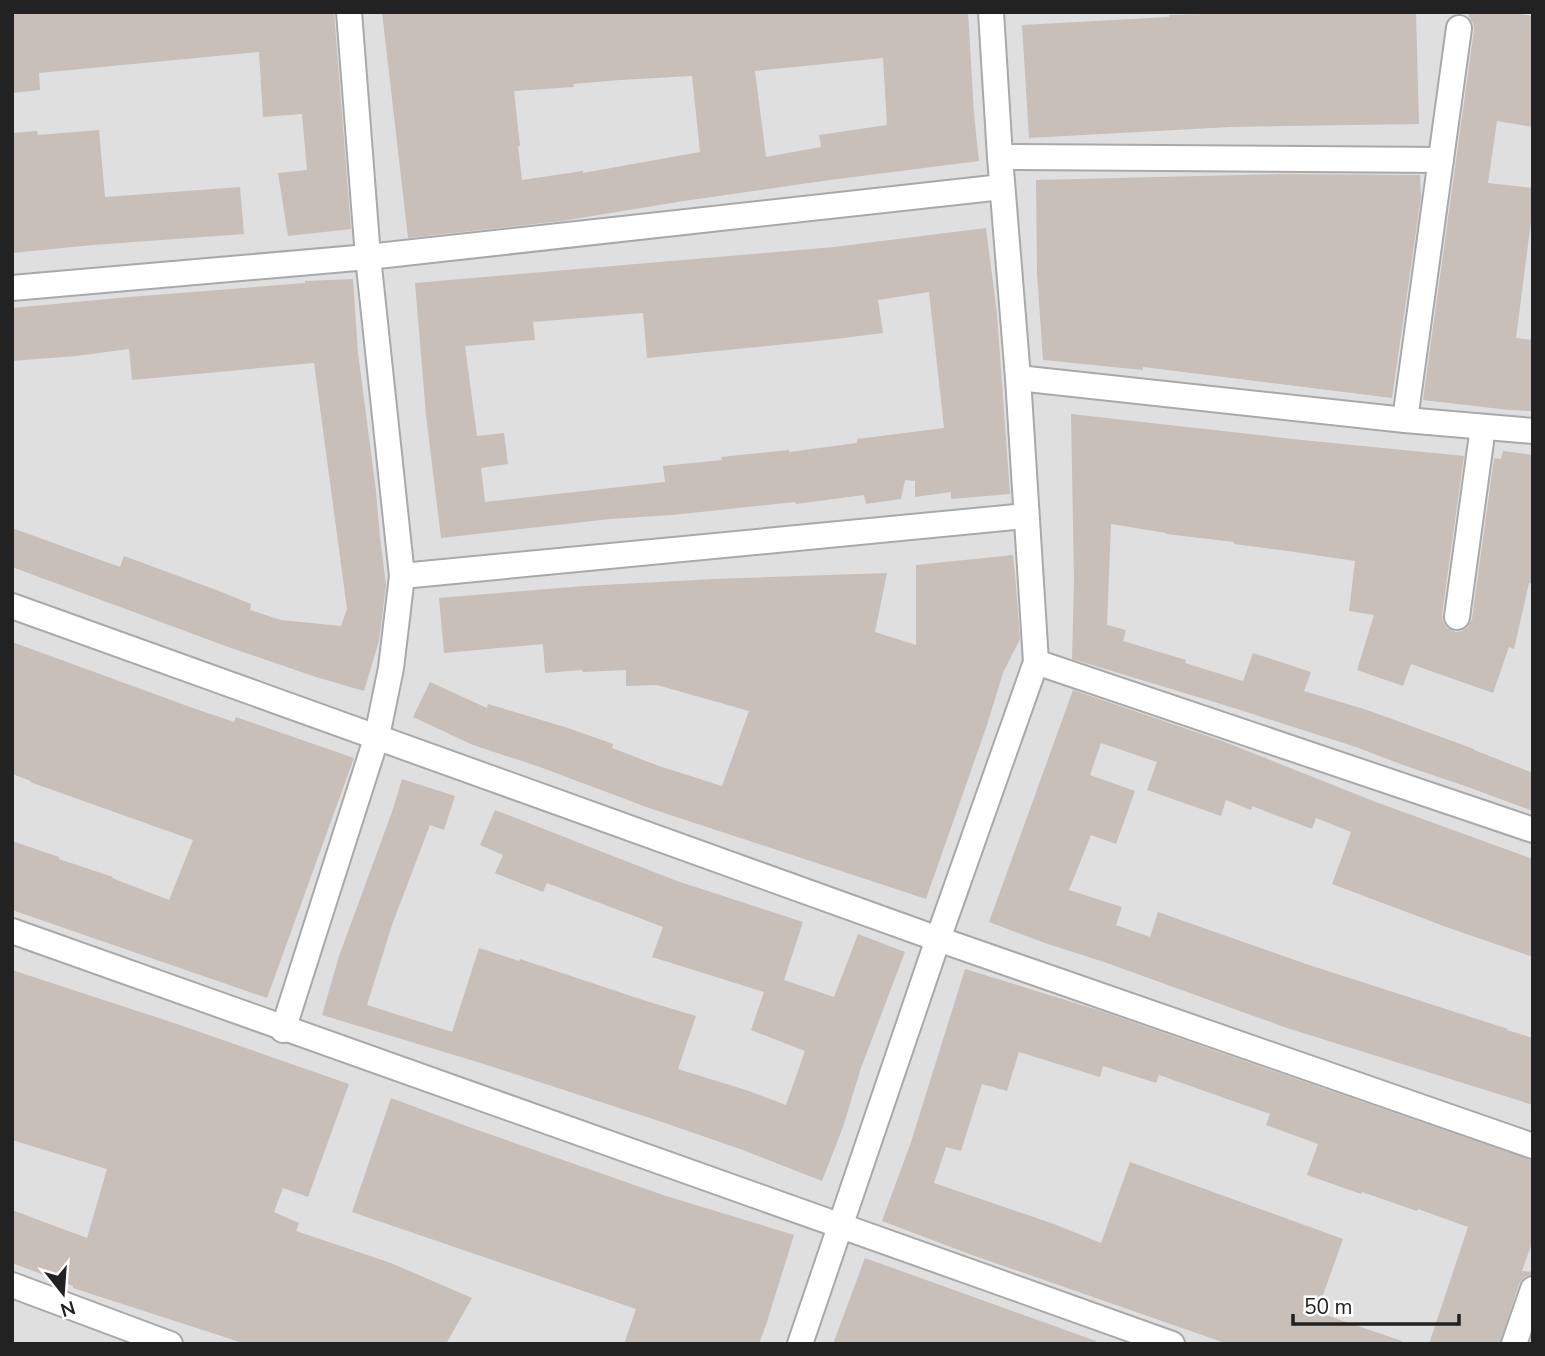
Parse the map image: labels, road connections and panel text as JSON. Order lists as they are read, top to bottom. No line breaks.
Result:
{"scale_bar":"50 m","north":"bottom"}
